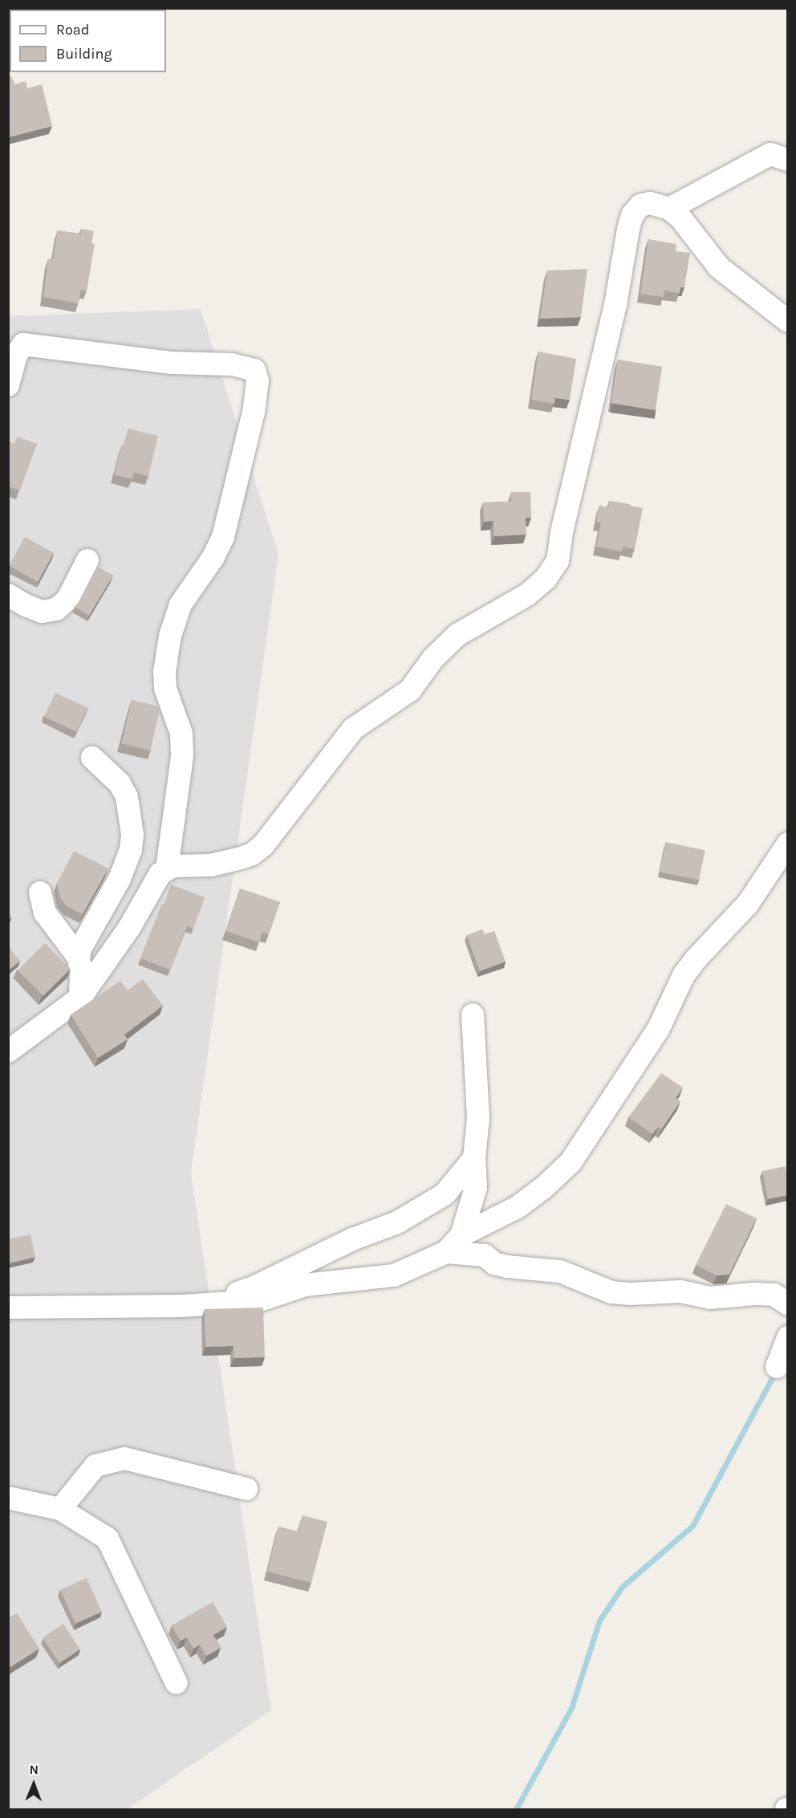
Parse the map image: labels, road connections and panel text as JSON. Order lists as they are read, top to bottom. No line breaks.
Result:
{"legend":["Road","Building"],"north":"top"}
